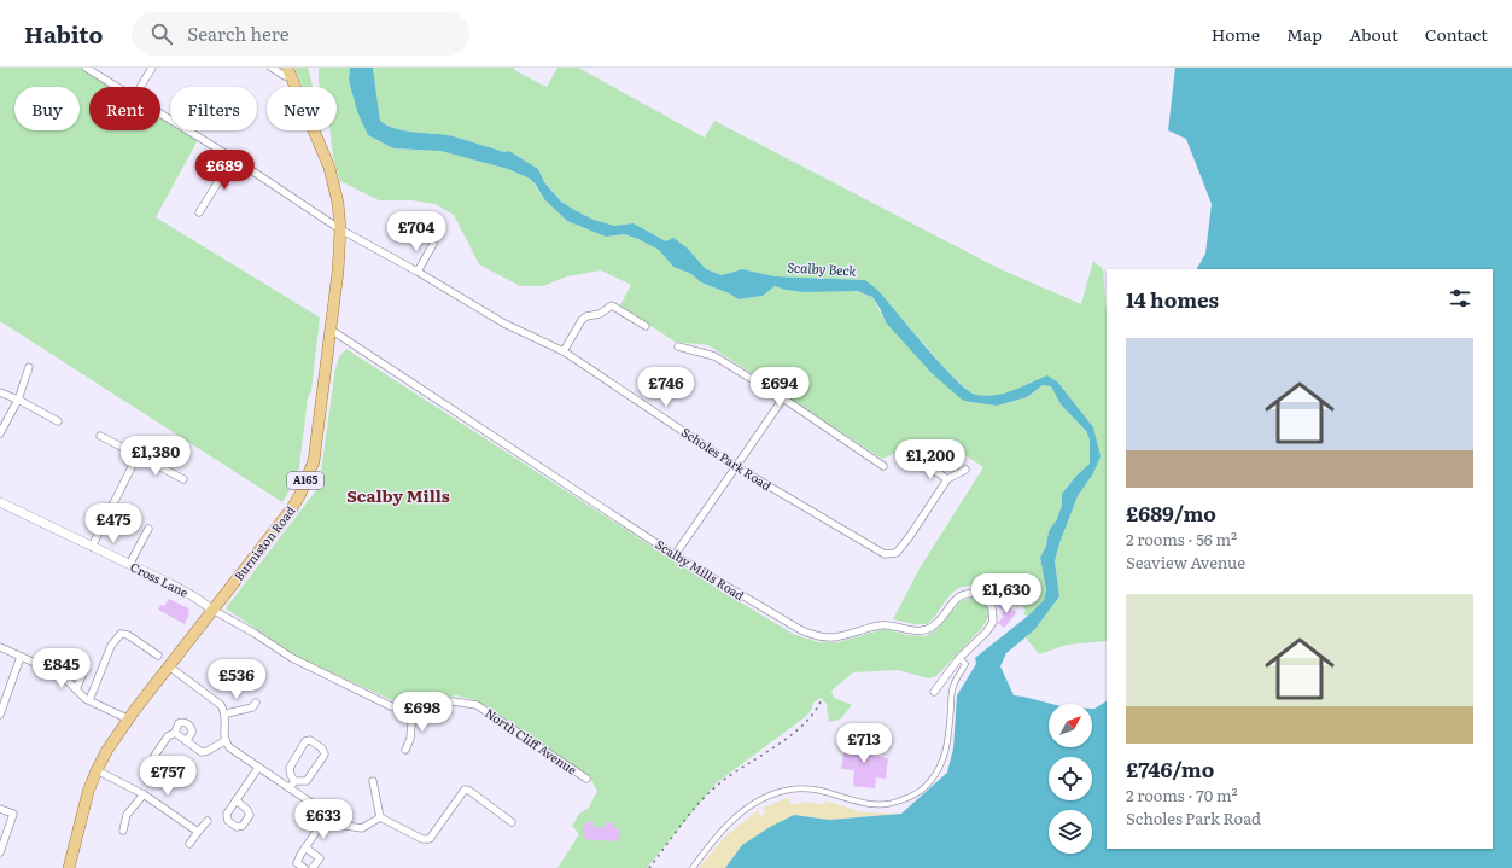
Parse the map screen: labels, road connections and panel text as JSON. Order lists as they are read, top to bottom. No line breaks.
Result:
{"streets":{"main road":["A165","Burniston Road"],"street":["Scholes Park Road","Scalby Mills Road","Cross Lane","North Cliff Avenue"]},"crossings":[["Scholes Park Road","Burniston Road"],["Burniston Road","Scalby Mills Road"],["Burniston Road","Cross Lane"],["Burniston Road","North Cliff Avenue"],["Cross Lane","North Cliff Avenue"]],"districts":["Scalby Mills"],"water":["Scalby Beck"],"north":"top right","page":{"header":"Habito","search":"Search here","nav":["Home","Map","About","Contact"],"chip":["Buy","Rent","Filters","New"],"price":["£689","£704","£746","£694","£1,380","£1,200","£475","£1,630","£845","£536","£698","£713","£757","£633"],"heading":"14 homes","list":[{"name":"£689/mo","note":"2 rooms · 56 m² · Seaview Avenue"},{"name":"£746/mo","note":"2 rooms · 70 m² · Scholes Park Road"}]}}
